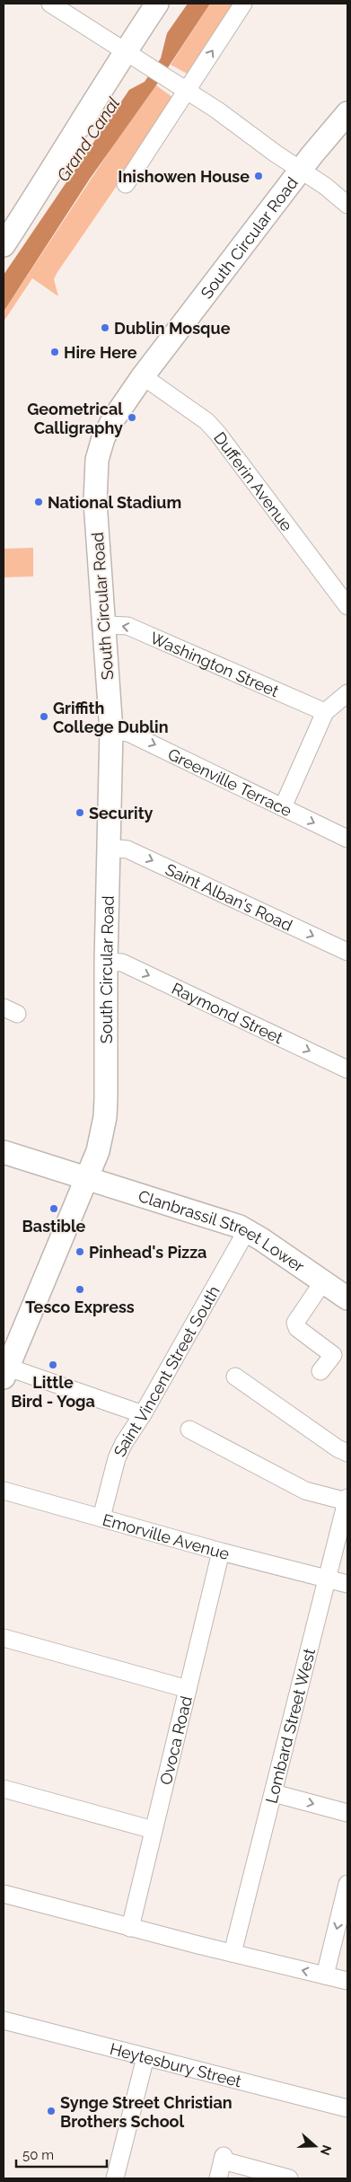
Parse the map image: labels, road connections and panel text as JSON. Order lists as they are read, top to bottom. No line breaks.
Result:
{"streets":{"main road":["South Circular Road","Clanbrassil Street Lower"],"street":["Dufferin Avenue","Washington Street","Greenville Terrace","Saint Alban's Road","Raymond Street","Saint Vincent Street South","Emorville Avenue","Lombard Street West","Ovoca Road","Heytesbury Street"]},"crossings":[["South Circular Road","Dufferin Avenue"],["South Circular Road","Washington Street"],["South Circular Road","Greenville Terrace"],["South Circular Road","Saint Alban's Road"],["South Circular Road","Raymond Street"],["South Circular Road","Clanbrassil Street Lower"],["Clanbrassil Street Lower","Saint Vincent Street South"],["Saint Vincent Street South","Emorville Avenue"],["Emorville Avenue","Lombard Street West"],["Emorville Avenue","Ovoca Road"]],"one_way":["Washington Street","Greenville Terrace","Saint Alban's Road","Raymond Street"],"water":["Grand Canal"],"places":["Inishowen House","Dublin Mosque","Hire Here","Geometrical Calligraphy","National Stadium","Griffith College Dublin","Security","Bastible","Pinhead's Pizza","Tesco Express","Little Bird - Yoga","Synge Street Christian Brothers School"],"scale_bar":"50 m","north":"right"}
